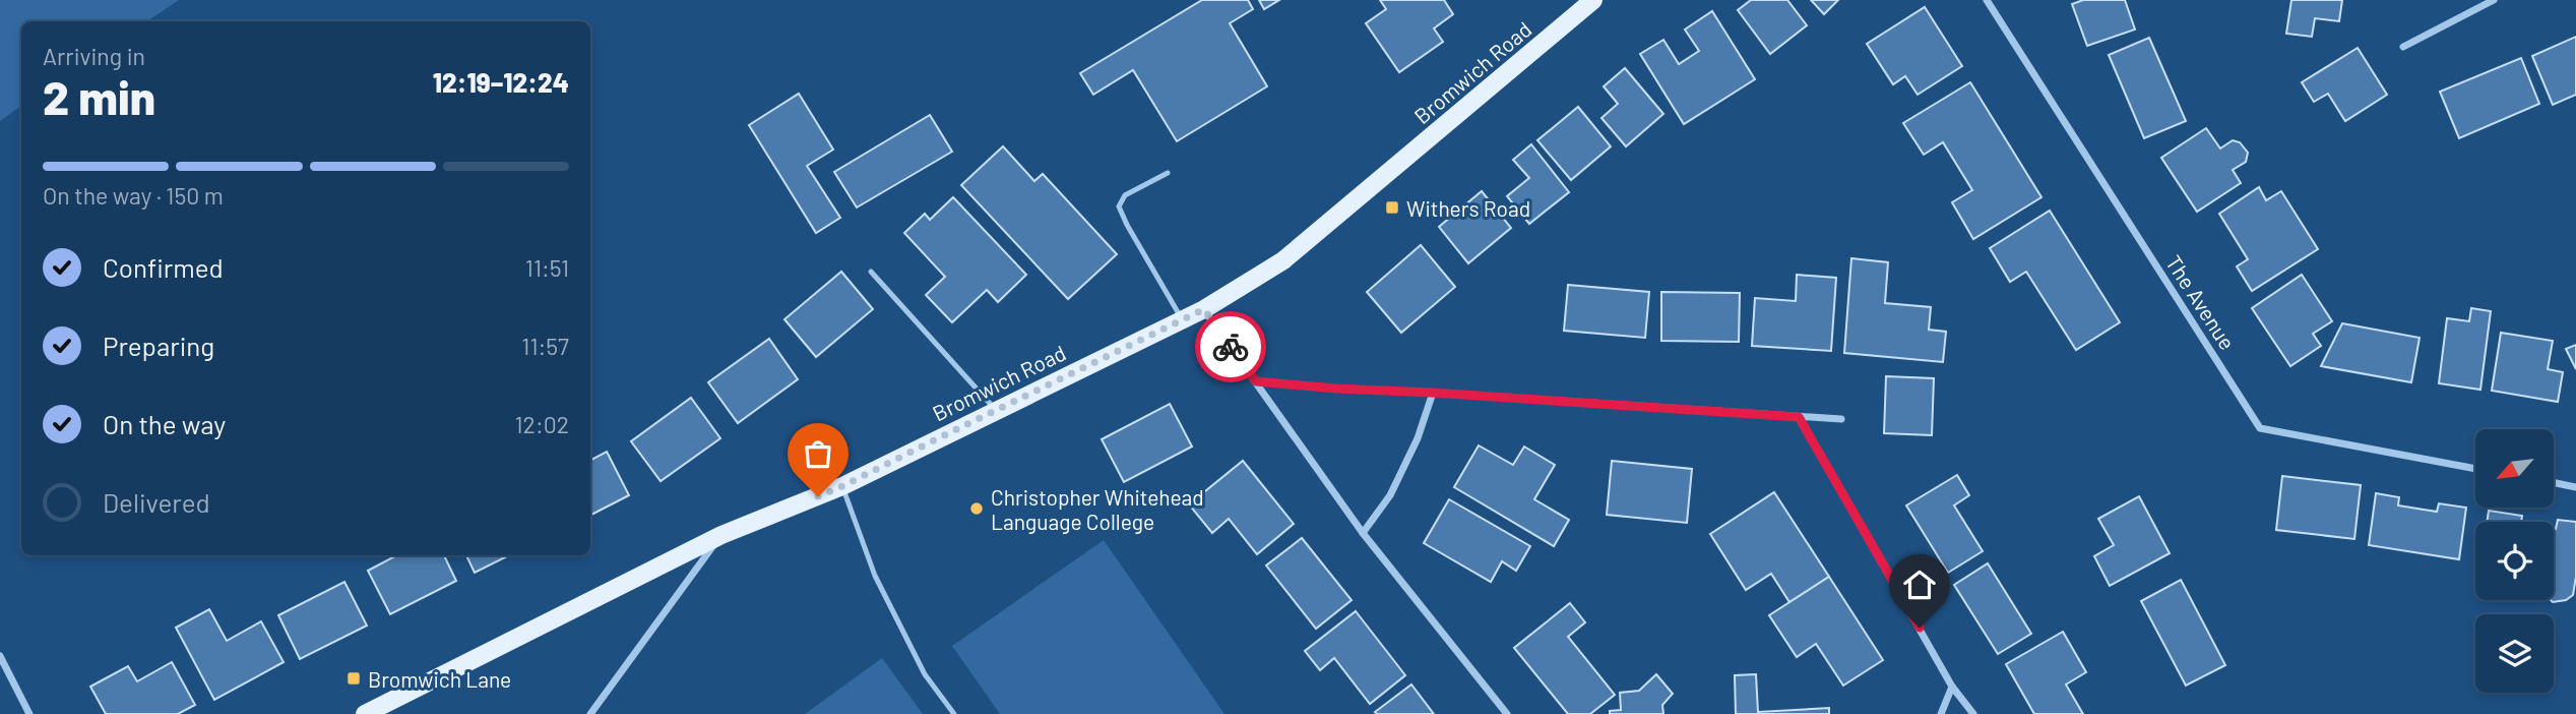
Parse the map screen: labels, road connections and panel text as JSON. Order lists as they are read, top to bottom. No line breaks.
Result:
{"streets":{"main road":["Bromwich Road"],"street":["The Avenue"]},"places":{"transit":["Withers Road","Bromwich Lane"],"other":["Christopher Whitehead Language College"]},"north":"bottom left","page":{"heading":["2 min","Arriving in","12:19–12:24"],"bar":"On the way · 150 m","list":[["Confirmed","11:51"],["Preparing","11:57"],["On the way","12:02"],"Delivered"]}}
